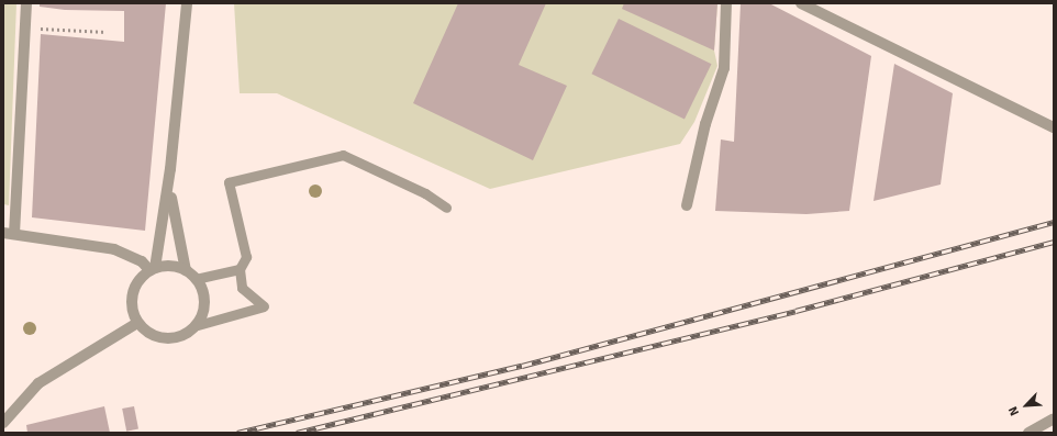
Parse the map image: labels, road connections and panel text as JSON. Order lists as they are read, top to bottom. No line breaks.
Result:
{"north":"bottom left"}
